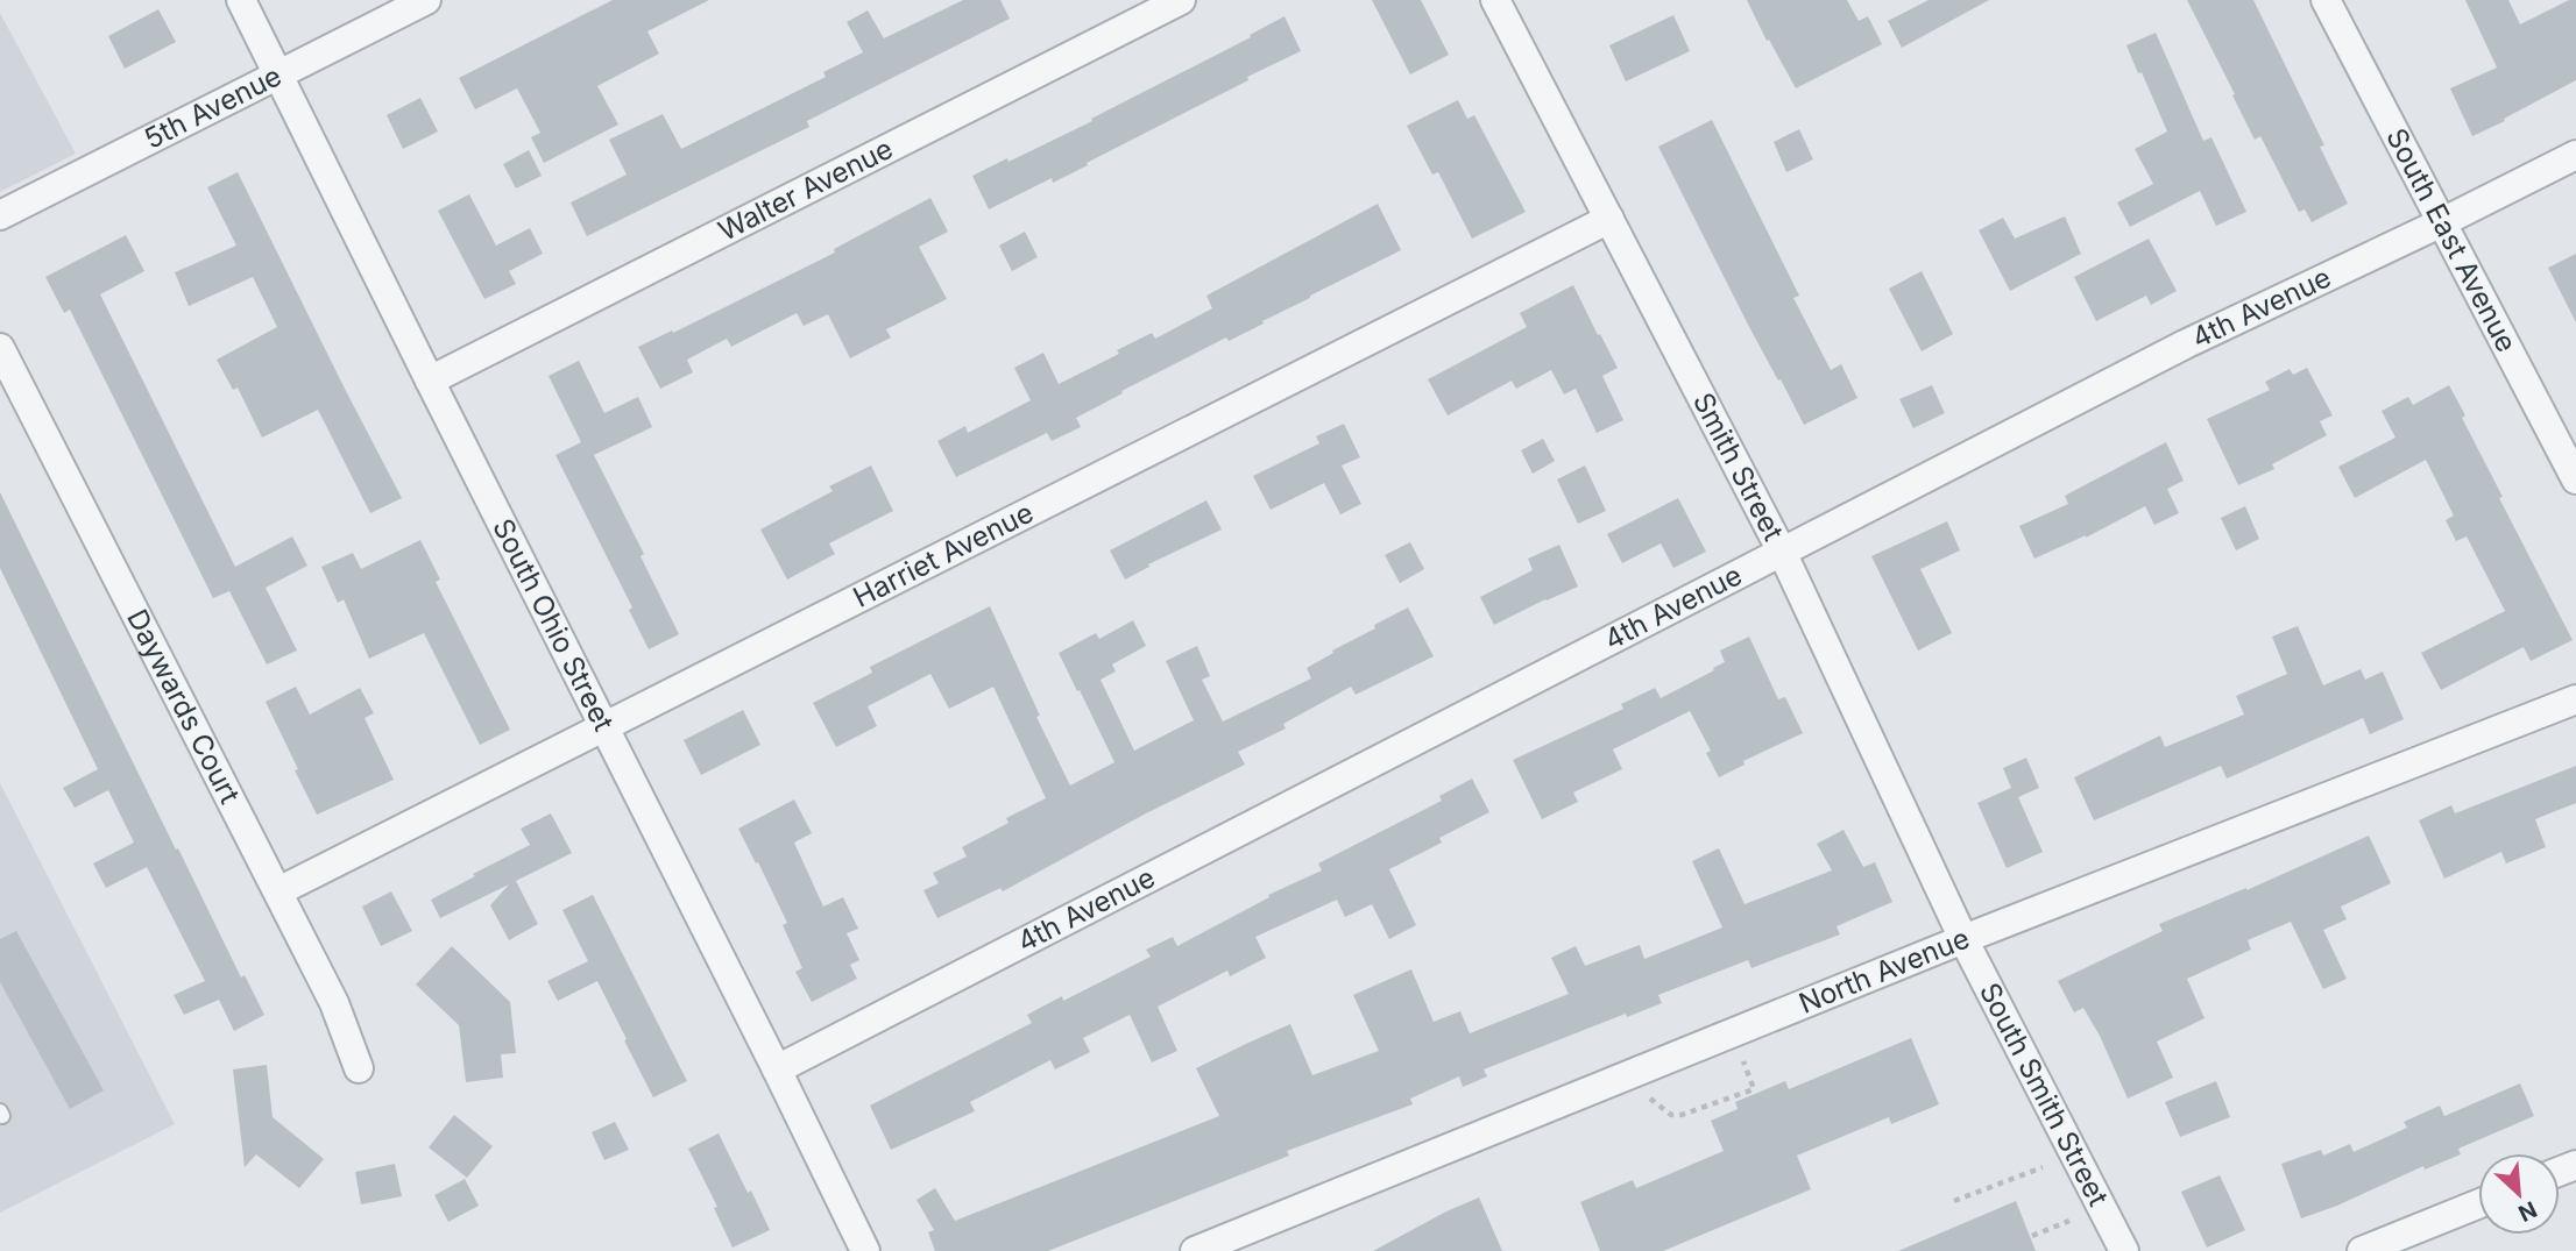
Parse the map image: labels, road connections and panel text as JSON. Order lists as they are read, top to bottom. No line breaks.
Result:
{"streets":{"street":["5th Avenue","Walter Avenue","South East Avenue","4th Avenue","Smith Street","Harriet Avenue","South Ohio Street","Daywards Court","North Avenue","South Smith Street"]},"crossings":[["5th Avenue","South Ohio Street"],["Walter Avenue","South Ohio Street"],["South East Avenue","4th Avenue"],["4th Avenue","Smith Street"],["4th Avenue","South Ohio Street"],["Smith Street","Harriet Avenue"],["Smith Street","North Avenue"],["Smith Street","South Smith Street"],["Harriet Avenue","South Ohio Street"],["Harriet Avenue","Daywards Court"],["North Avenue","South Smith Street"]],"north":"bottom right"}
